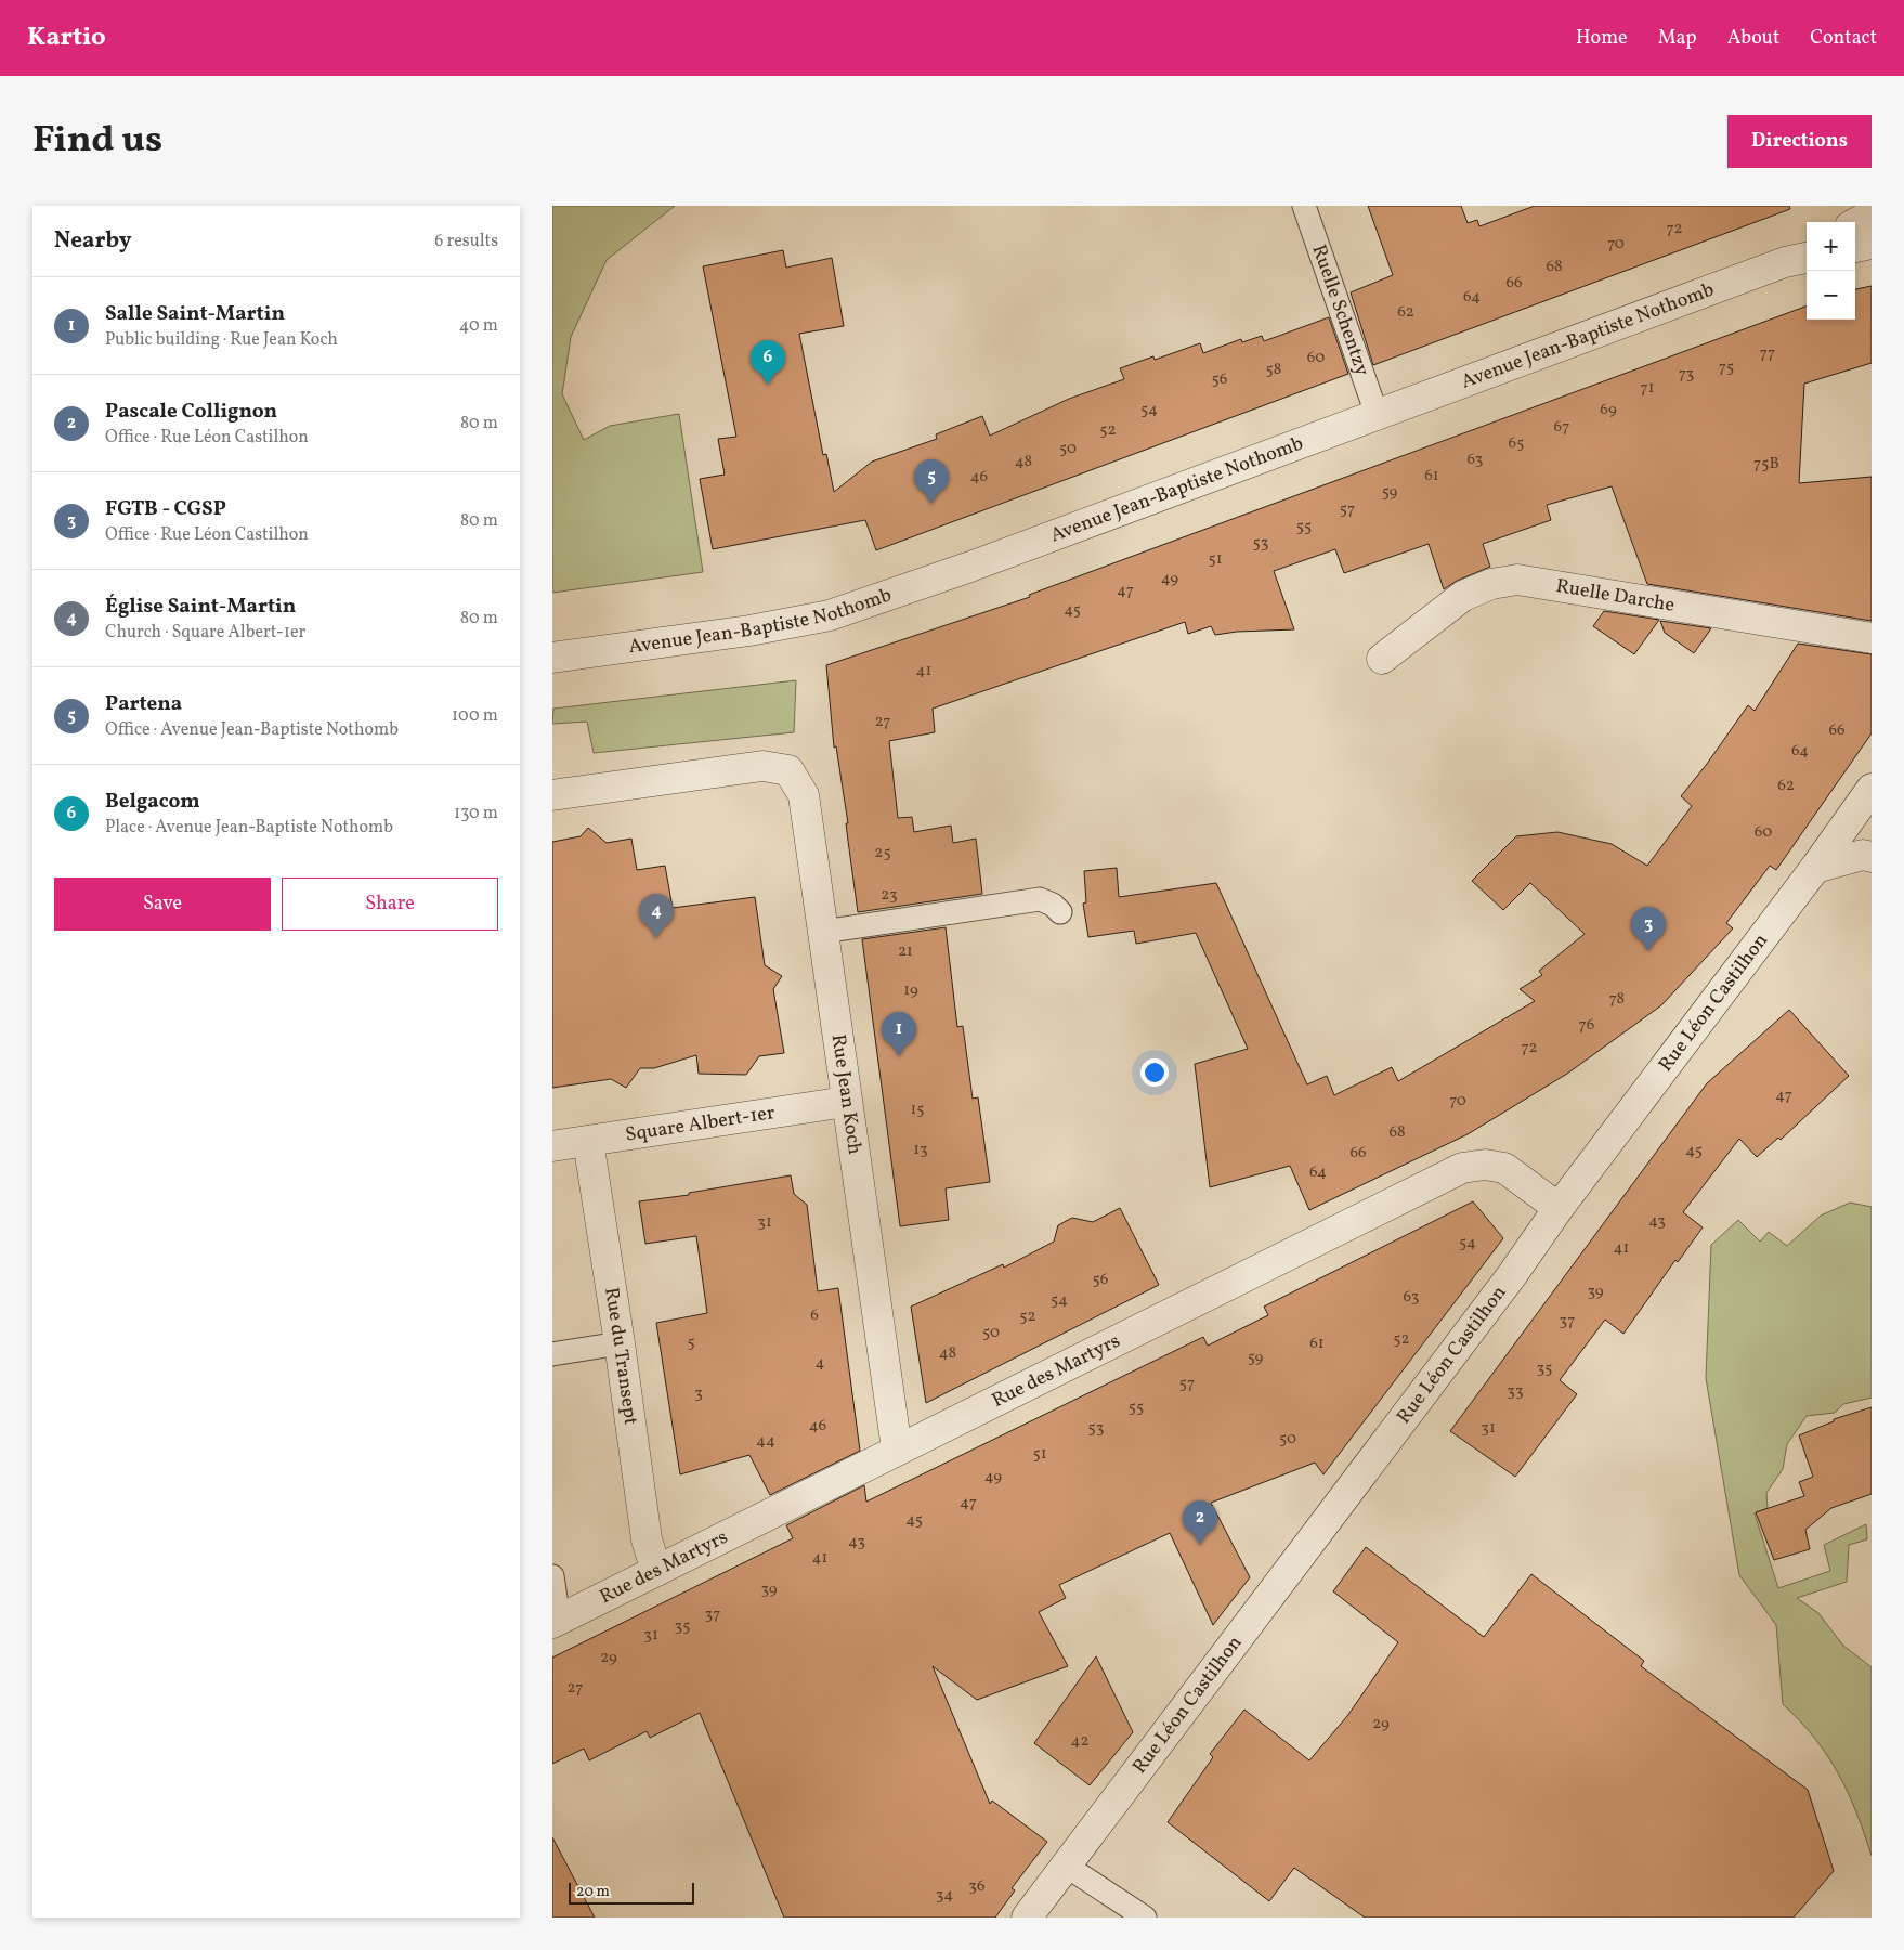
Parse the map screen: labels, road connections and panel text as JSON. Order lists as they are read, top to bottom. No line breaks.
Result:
{"streets":{"street":["Avenue Jean-Baptiste Nothomb","Ruelle Darche","Rue Léon Castilhon","Rue Jean Koch","Square Albert-1er","Rue du Transept","Rue des Martyrs"],"lane":["Ruelle Schentzy"]},"crossings":[["Ruelle Schentzy","Avenue Jean-Baptiste Nothomb"],["Rue Léon Castilhon","Rue des Martyrs"],["Rue Jean Koch","Square Albert-1er"],["Rue Jean Koch","Rue des Martyrs"],["Square Albert-1er","Rue du Transept"],["Rue du Transept","Rue des Martyrs"]],"house_numbers":["72","70","68","66","64","62","77","60","75","58","73","56","71","54","69","67","52","65","50","63","48","75B","61","46","59","57","55","53","51","49","47","45","41","27","66","64","62","60","25","23","21","19","78","76","72","47","70","15","68","13","45","66","64","43","31","54","41","56","39","63","54","6","52","37","50","52","5","61","48","59","4","35","57","33","3","55","46","53","31","50","44","51","49","47","45","43","41","39","37","35","31","29","27","29","42","36","34"],"scale_bar":"20 m","page":{"header":"Kartio","nav":["Home","Map","About","Contact"],"title":"Find us","buttons":["Directions",["Save","Share"]],"heading":["Nearby","6 results"],"map_buttons":["+","−"],"list":[{"mark":"1","name":"Salle Saint-Martin","note":"Public building · Rue Jean Koch","value":"40 m"},{"mark":"2","name":"Pascale Collignon","note":"Office · Rue Léon Castilhon","value":"80 m"},{"mark":"3","name":"FGTB - CGSP","note":"Office · Rue Léon Castilhon","value":"80 m"},{"mark":"4","name":"Église Saint-Martin","note":"Church · Square Albert-1er","value":"80 m"},{"mark":"5","name":"Partena","note":"Office · Avenue Jean-Baptiste Nothomb","value":"100 m"},{"mark":"6","name":"Belgacom","note":"Place · Avenue Jean-Baptiste Nothomb","value":"130 m"}],"pins":["6","5","4","3","1","2"],"scale":"20 m"}}
